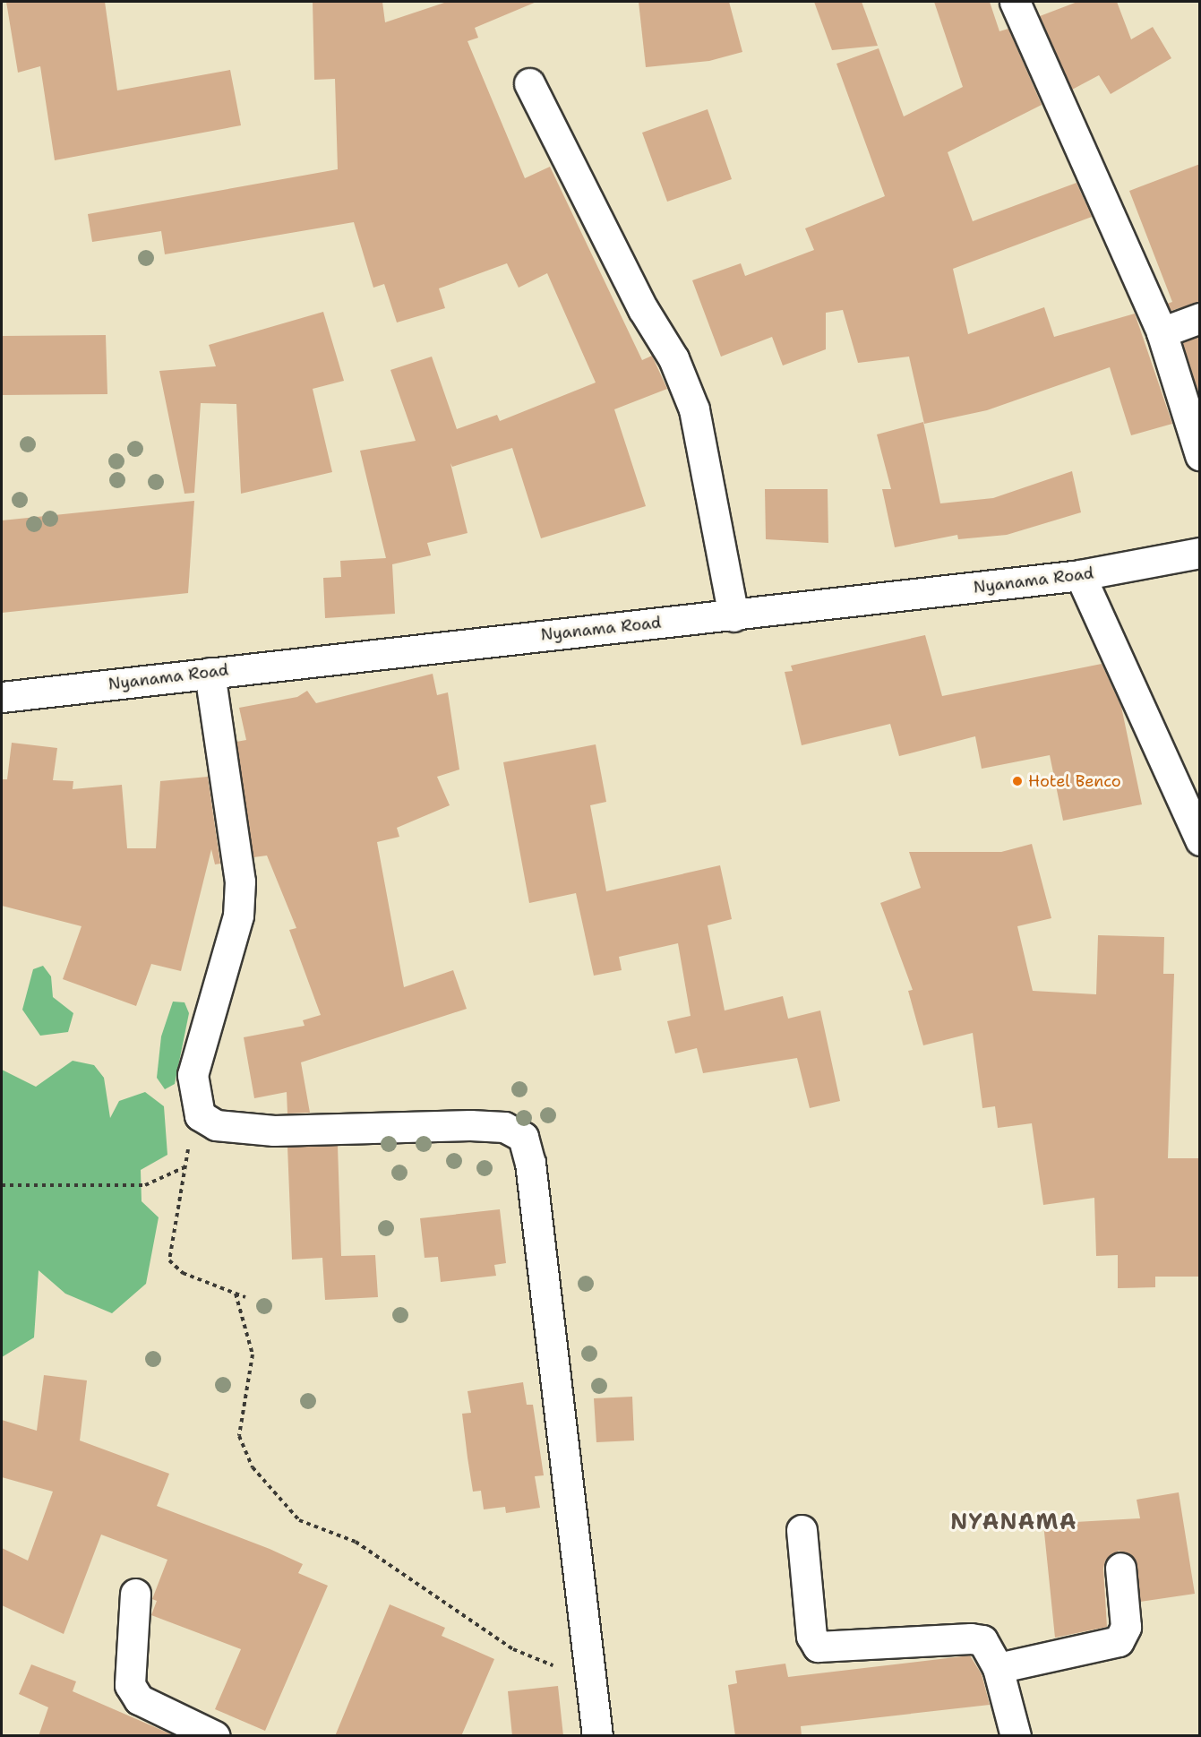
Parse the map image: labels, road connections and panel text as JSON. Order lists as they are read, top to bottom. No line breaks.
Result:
{"streets":{"street":["Nyanama Road"]},"districts":["NYANAMA"],"places":["Hotel Benco"]}
